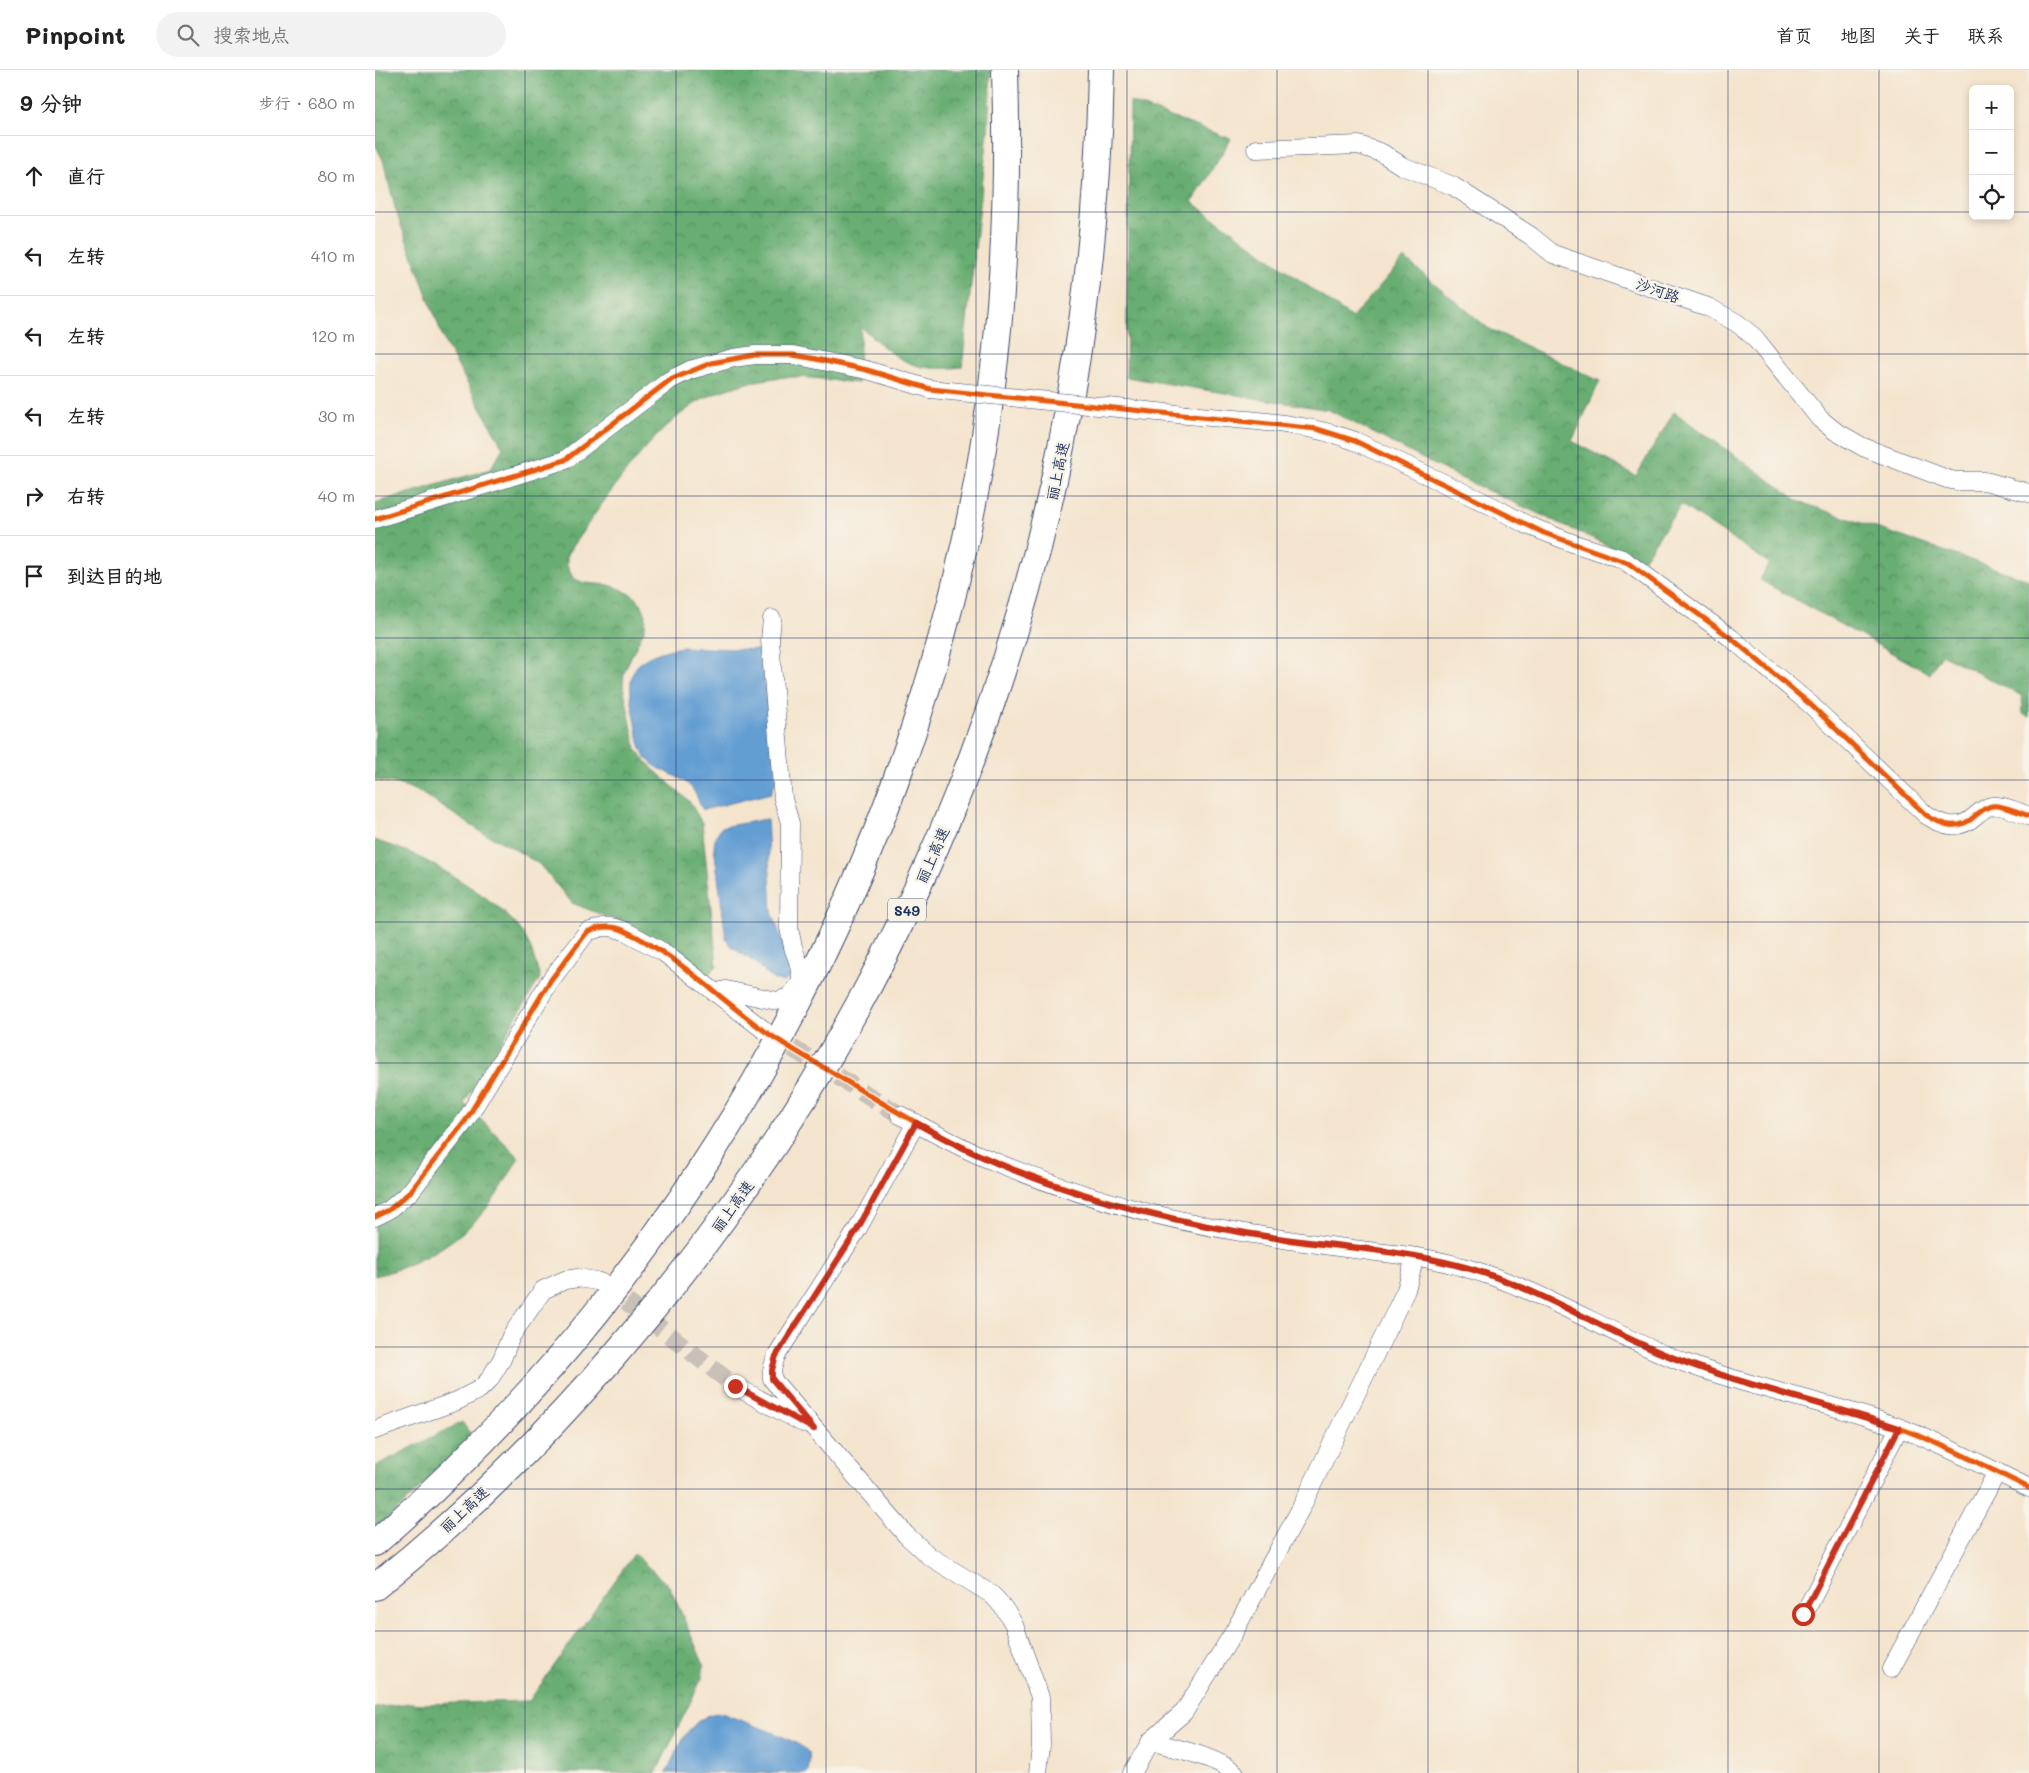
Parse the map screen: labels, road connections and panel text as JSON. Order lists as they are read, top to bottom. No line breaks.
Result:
{"streets":{"highway":["丽上高速","S49"],"street":["沙河路"]},"page":{"header":"Pinpoint","search":"搜索地点","nav":["首页","地图","关于","联系"],"heading":["9 分钟","步行 · 680 m"],"map_buttons":["+","−"],"list":[["直行","80 m"],["左转","410 m"],["左转","120 m"],["左转","30 m"],["右转","40 m"],"到达目的地"]}}
